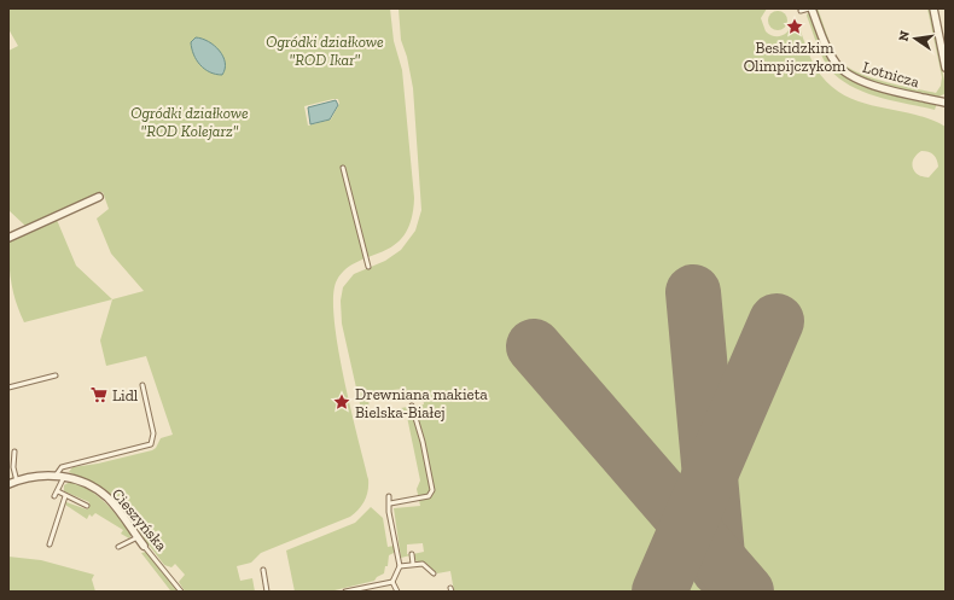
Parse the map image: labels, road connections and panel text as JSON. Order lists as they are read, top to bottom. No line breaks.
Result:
{"streets":{"street":["Lotnicza","Cieszyńska"]},"parks":["Ogródki działkowe \"ROD Ikar\"","Ogródki działkowe \"ROD Kolejarz\""],"places":{"place":["Beskidzkim Olimpijczykom","Drewniana makieta Bielska-Białej"],"supermarket":["Lidl"]},"north":"left"}
